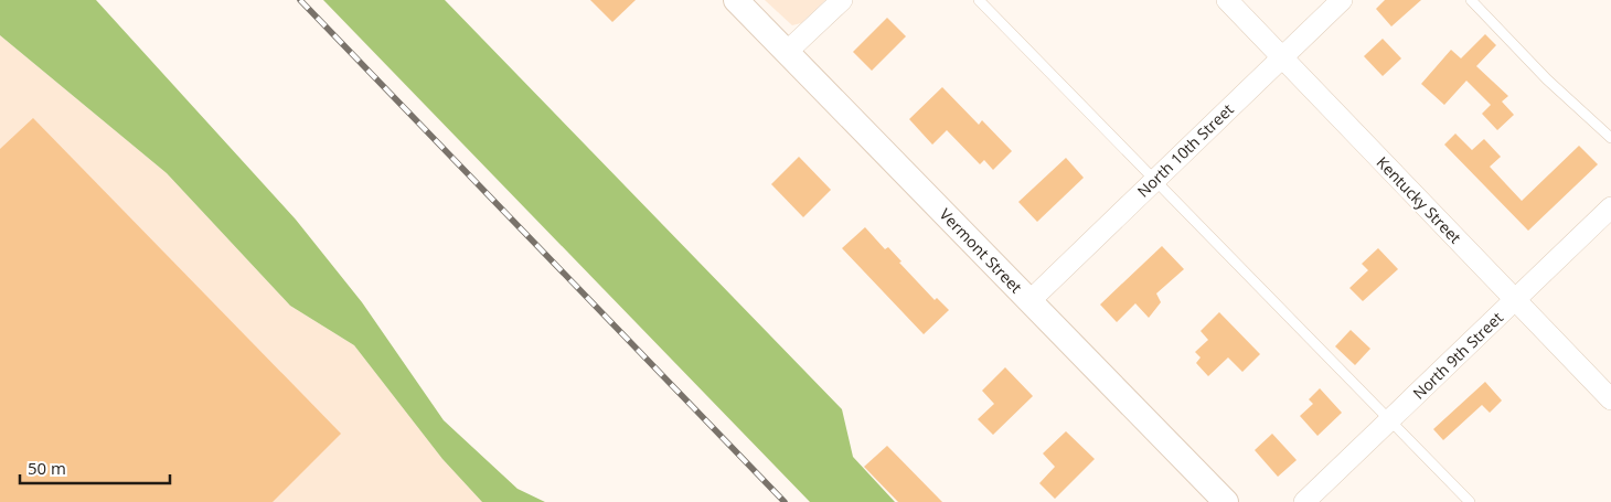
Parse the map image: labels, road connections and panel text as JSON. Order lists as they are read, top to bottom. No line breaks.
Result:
{"streets":{"street":["North 10th Street","Kentucky Street","Vermont Street","North 9th Street"]},"crossings":[["North 10th Street","Kentucky Street"],["North 10th Street","Vermont Street"],["Kentucky Street","North 9th Street"]],"scale_bar":"50 m"}
